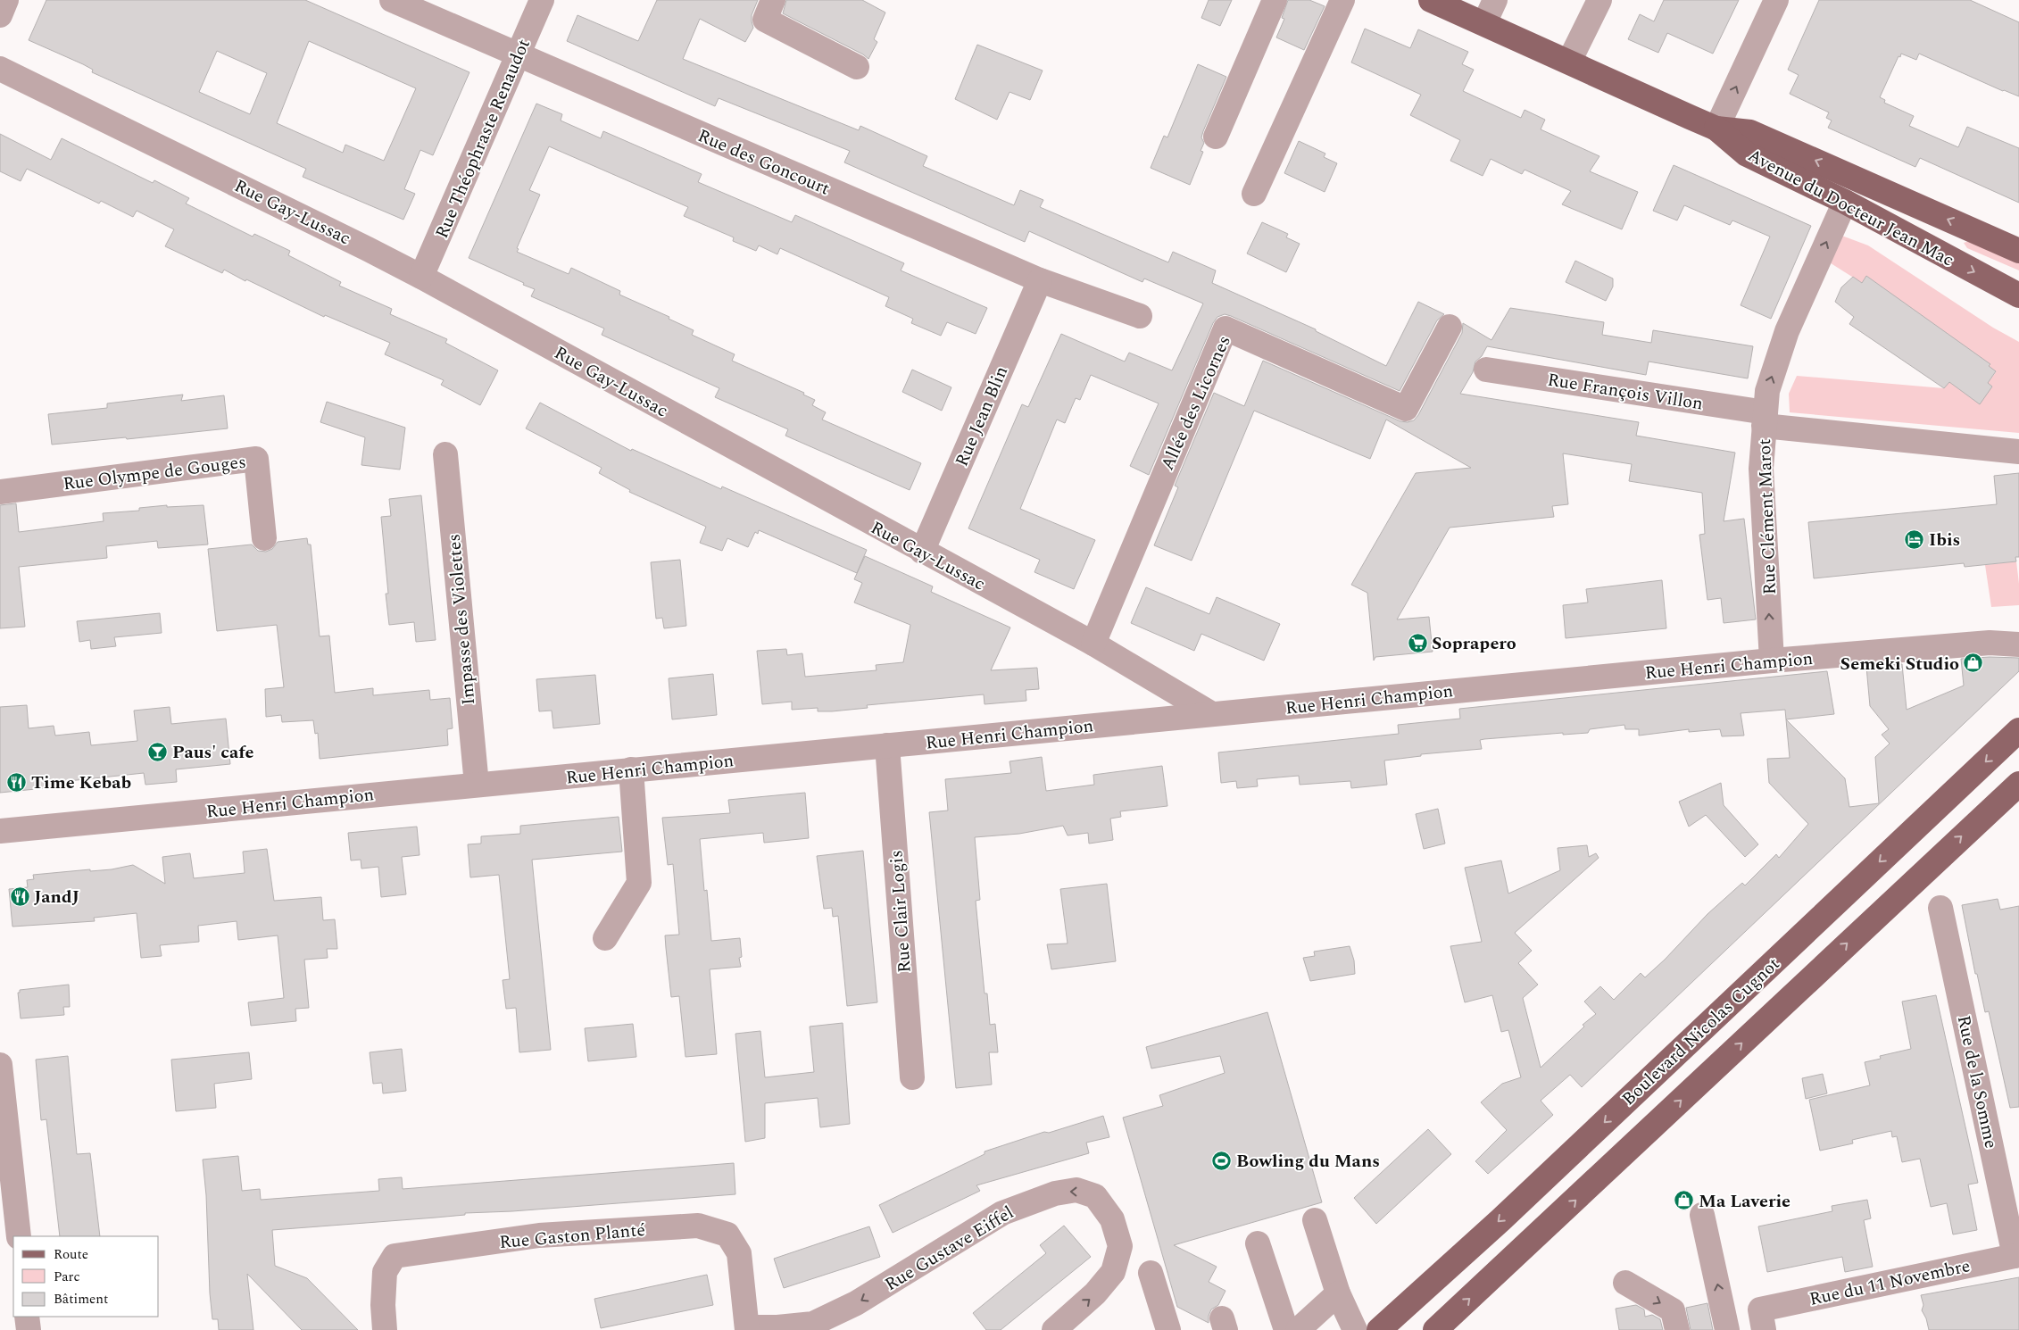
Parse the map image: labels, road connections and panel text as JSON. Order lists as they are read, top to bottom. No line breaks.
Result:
{"streets":{"main road":["Avenue du Docteur Jean Mac","Boulevard Nicolas Cugnot"],"street":["Rue Théophraste Renaudot","Rue des Goncourt","Rue Gay-Lussac","Rue François Villon","Allée des Licornes","Rue Jean Blin","Rue Olympe de Gouges","Rue Clément Marot","Impasse des Violettes","Rue Henri Champion","Rue Clair Logis","Rue de la Somme","Rue Gaston Planté","Rue Gustave Eiffel","Rue du 11 Novembre"]},"crossings":[["Rue Théophraste Renaudot","Rue des Goncourt"],["Rue Théophraste Renaudot","Rue Gay-Lussac"],["Rue des Goncourt","Rue Jean Blin"],["Avenue du Docteur Jean Mac","Rue Clément Marot"],["Rue Gay-Lussac","Allée des Licornes"],["Rue Gay-Lussac","Rue Jean Blin"],["Rue Gay-Lussac","Rue Henri Champion"],["Rue François Villon","Rue Clément Marot"],["Rue Clément Marot","Rue Henri Champion"],["Impasse des Violettes","Rue Henri Champion"],["Rue Henri Champion","Rue Clair Logis"],["Rue de la Somme","Rue du 11 Novembre"],["Rue Gaston Planté","Rue Gustave Eiffel"]],"one_way":["Rue Clément Marot"],"places":{"hotel":["Ibis"],"supermarket":["Soprapero"],"shop":["Semeki Studio","Ma Laverie"],"bar":["Paus' cafe"],"restaurant":["Time Kebab","JandJ"],"sports":["Bowling du Mans"]},"legend":["Route","Parc","Bâtiment"]}
